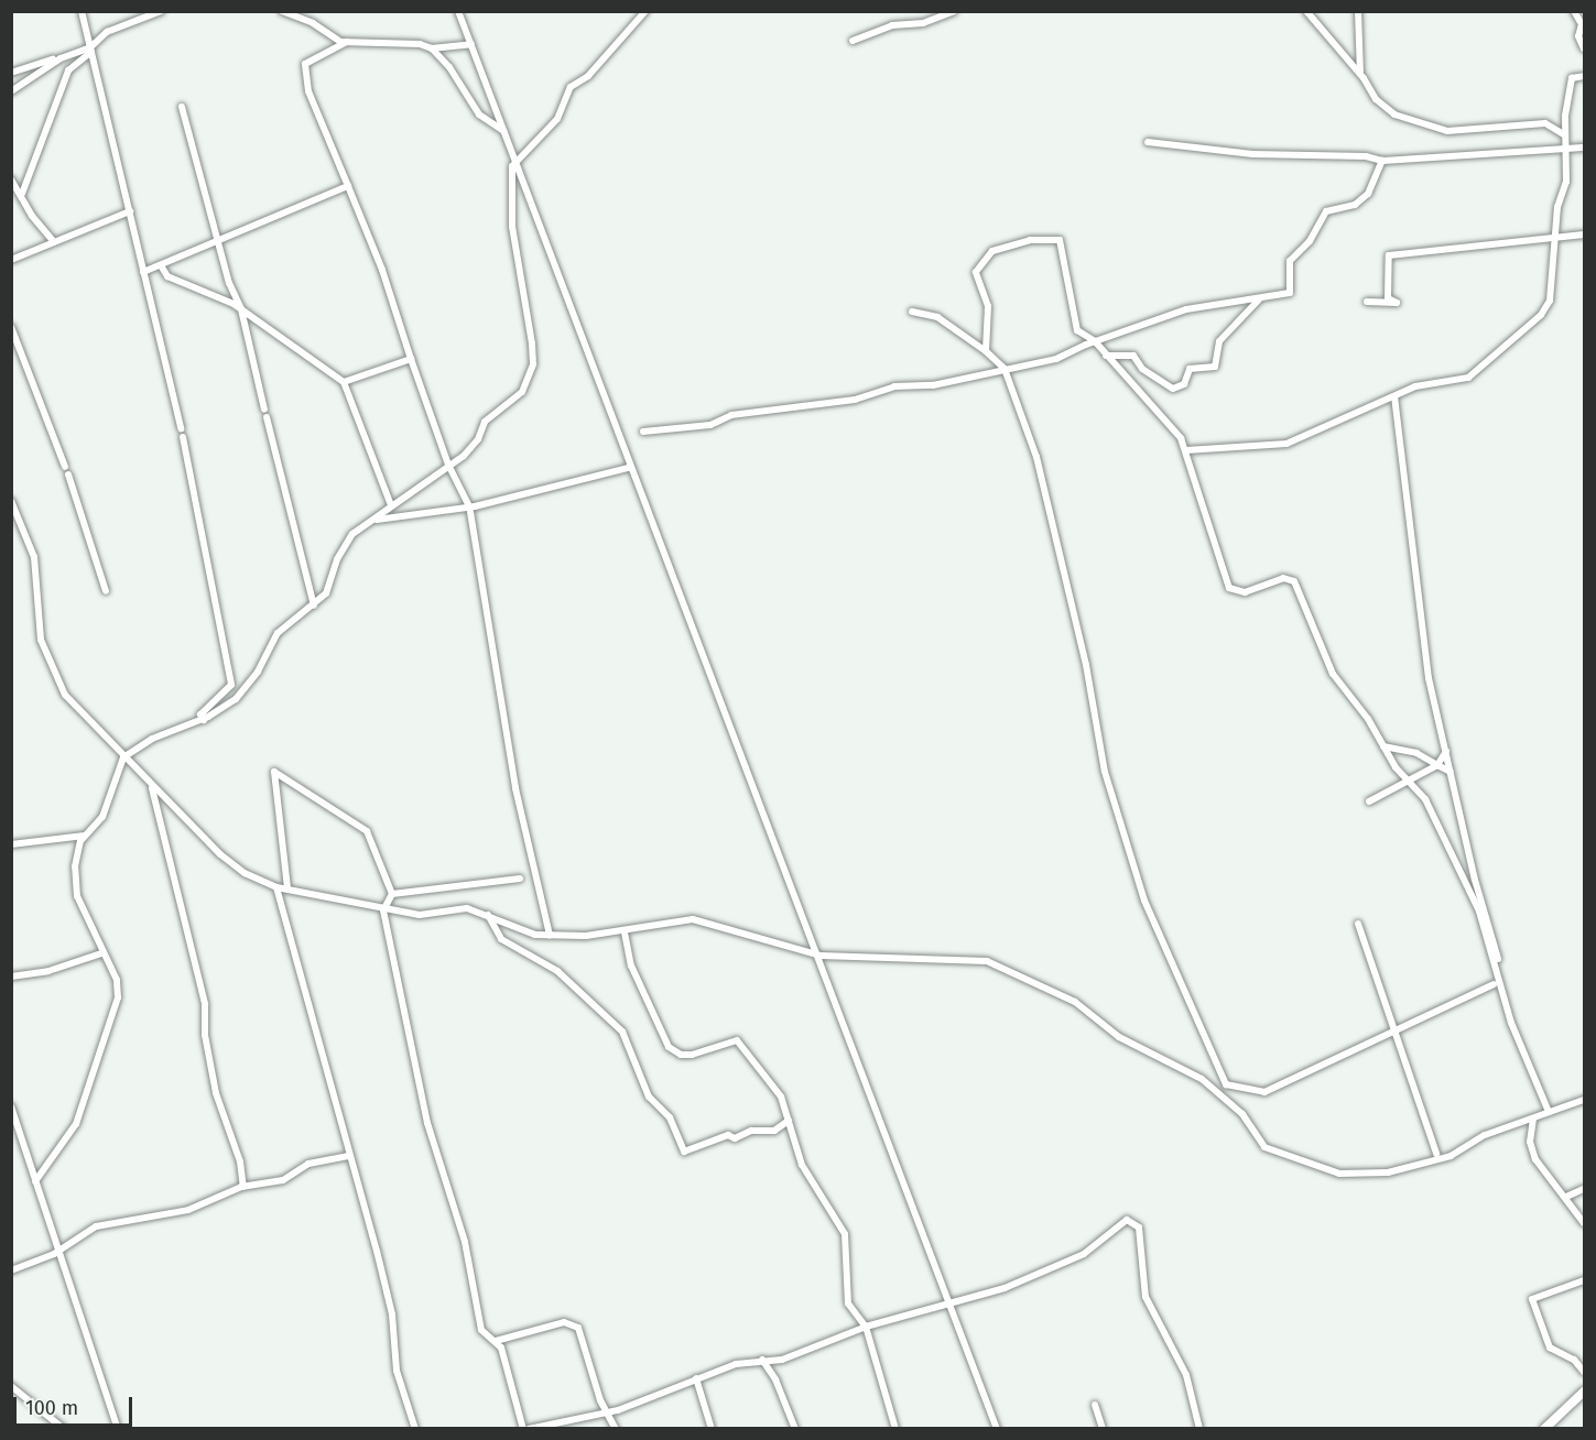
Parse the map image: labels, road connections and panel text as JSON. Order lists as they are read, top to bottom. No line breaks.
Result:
{"scale_bar":"100 m"}
